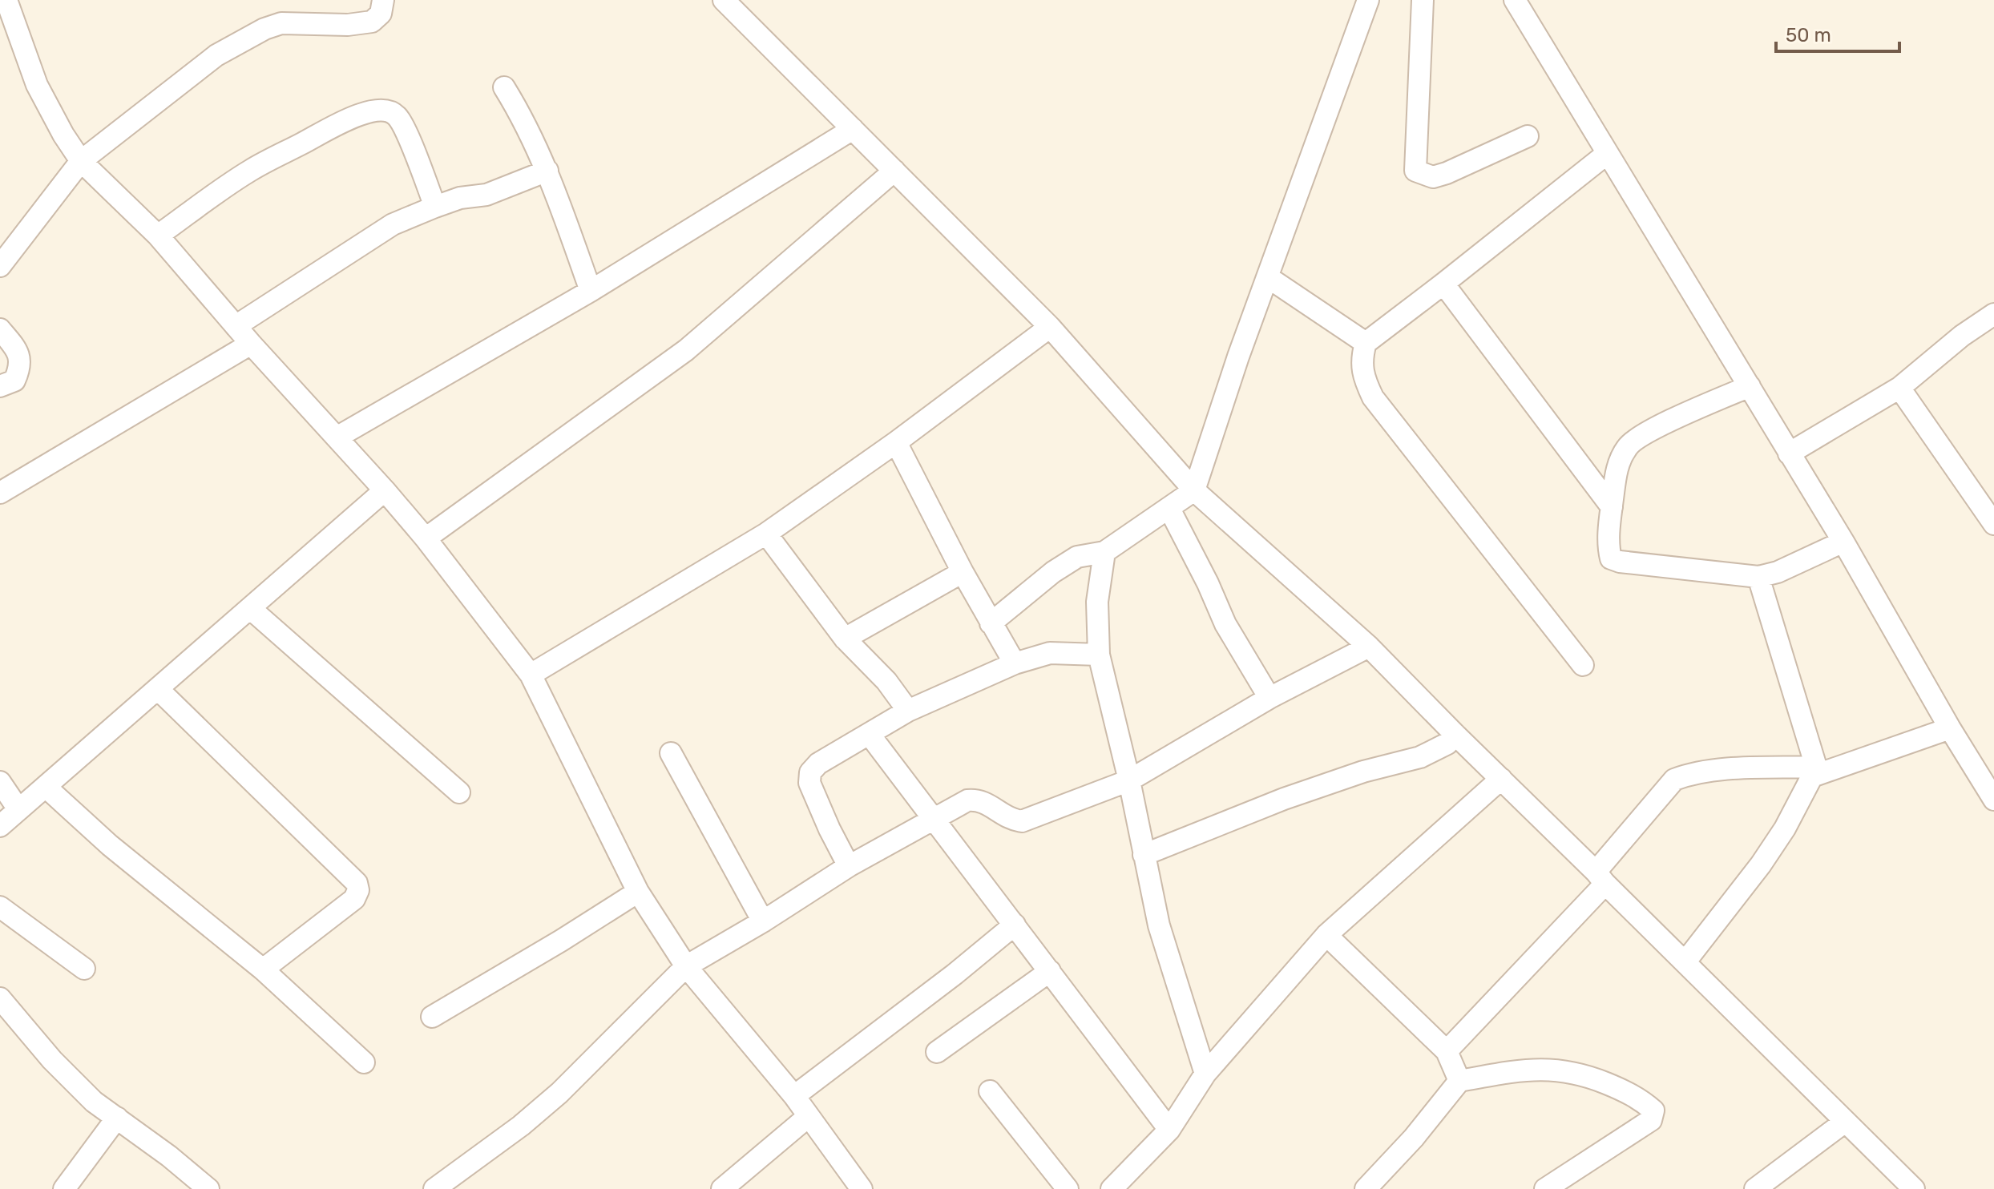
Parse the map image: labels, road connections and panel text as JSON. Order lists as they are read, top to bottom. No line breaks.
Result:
{"scale_bar":"50 m"}
